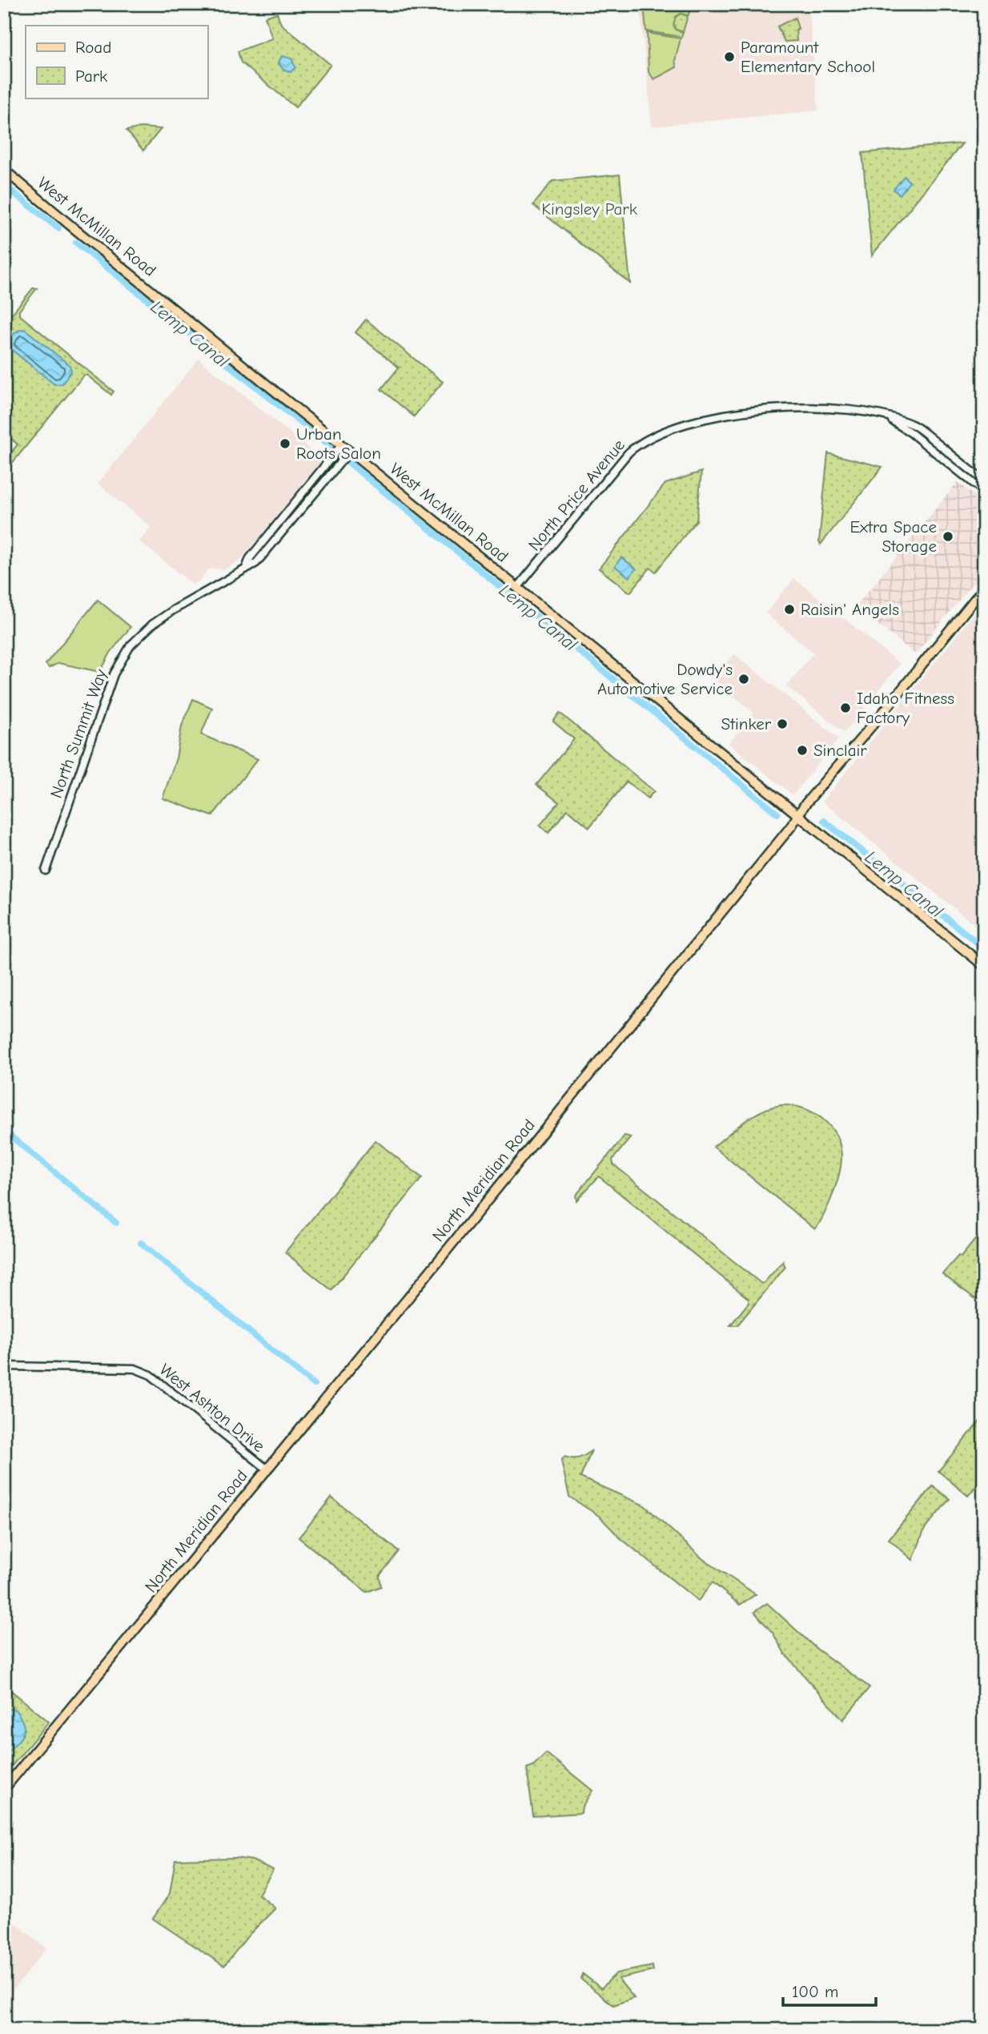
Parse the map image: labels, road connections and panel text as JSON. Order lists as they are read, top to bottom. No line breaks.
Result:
{"streets":{"main road":["West McMillan Road","North Meridian Road"],"street":["North Price Avenue","North Summit Way","West Ashton Drive"]},"crossings":[["West McMillan Road","North Price Avenue"],["West McMillan Road","North Summit Way"],["West McMillan Road","North Meridian Road"],["North Meridian Road","West Ashton Drive"]],"water":["Lemp Canal"],"parks":["Kingsley Park"],"places":["Paramount Elementary School","Urban Roots Salon","Extra Space Storage","Raisin' Angels","Dowdy's Automotive Service","Idaho Fitness Factory","Stinker","Sinclair"],"legend":["Road","Park"],"scale_bar":"100 m"}
